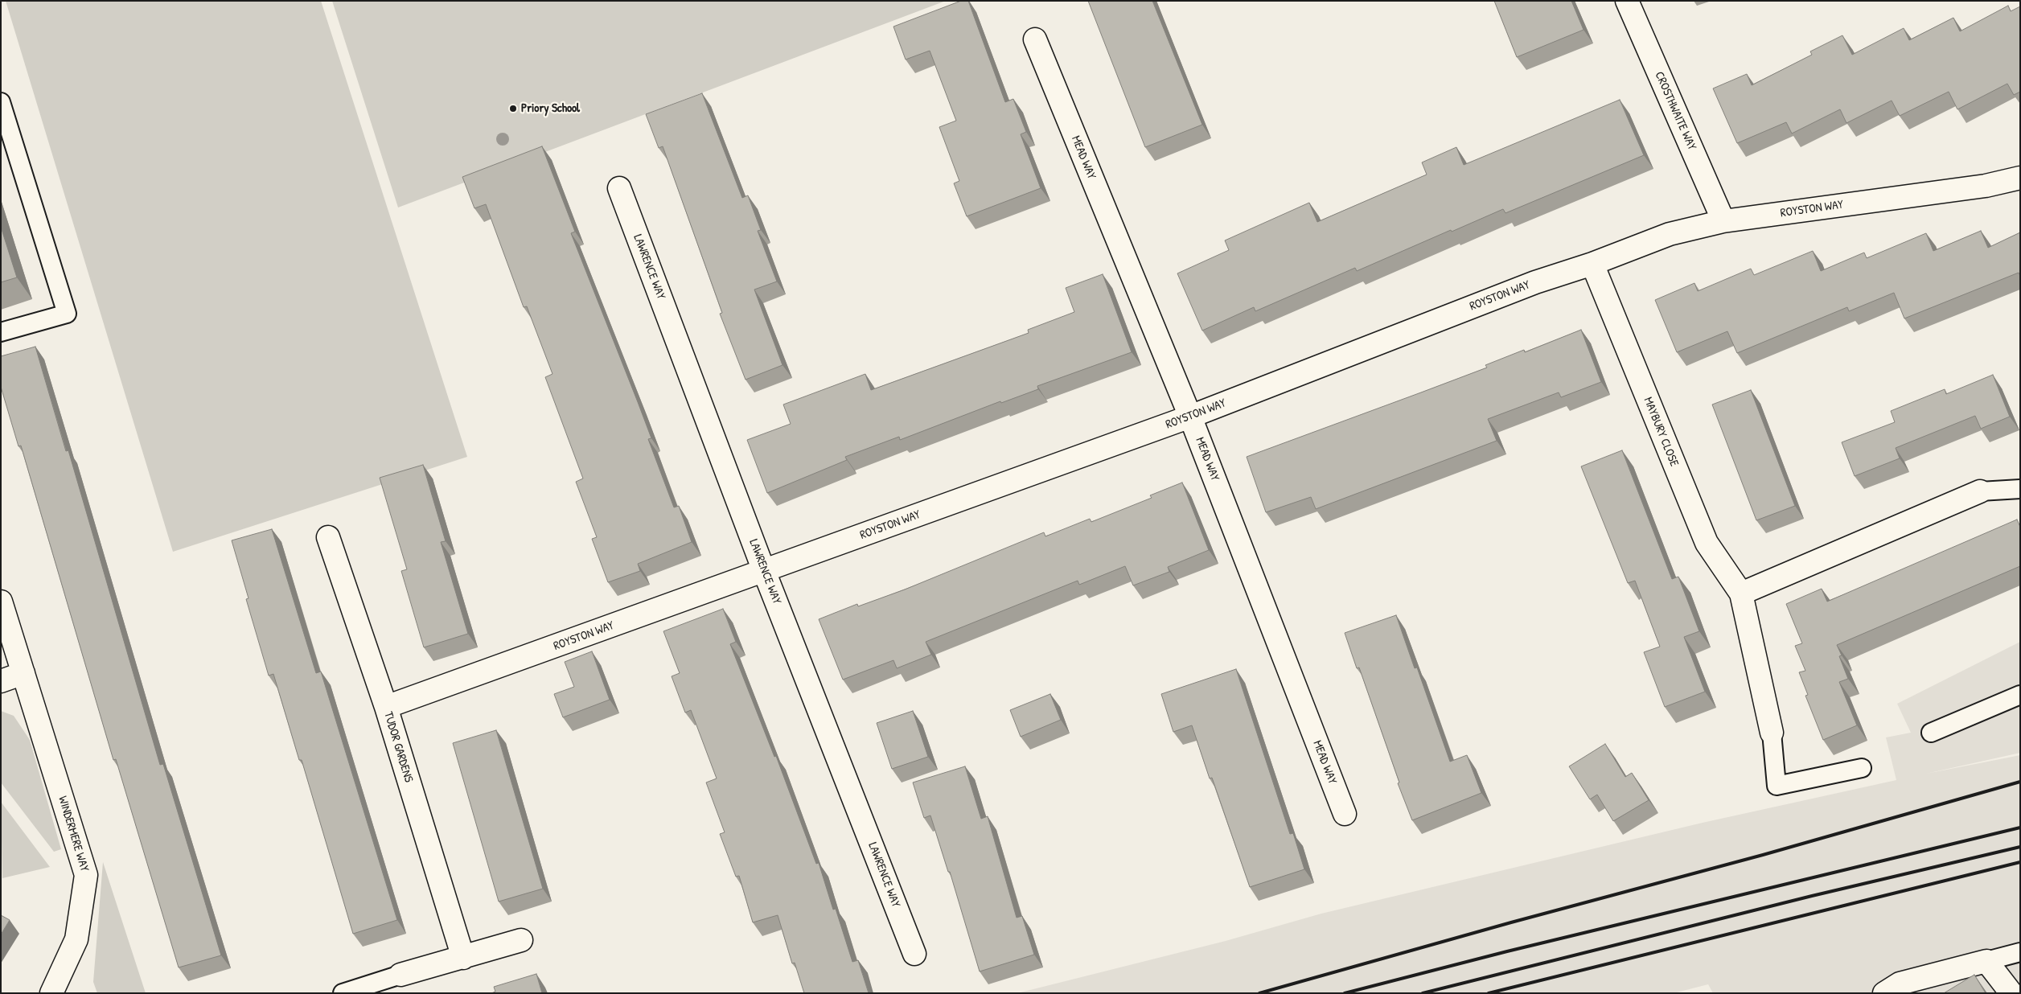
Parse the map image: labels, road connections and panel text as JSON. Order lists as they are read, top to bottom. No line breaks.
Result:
{"streets":{"street":["CROSTHWAITE WAY","MEAD WAY","ROYSTON WAY","LAWRENCE WAY","MAYBURY CLOSE","TUDOR GARDENS","WINDERMERE WAY"]},"crossings":[["CROSTHWAITE WAY","ROYSTON WAY"],["MEAD WAY","ROYSTON WAY"],["ROYSTON WAY","LAWRENCE WAY"],["ROYSTON WAY","MAYBURY CLOSE"],["ROYSTON WAY","TUDOR GARDENS"]],"places":["Priory School"]}
